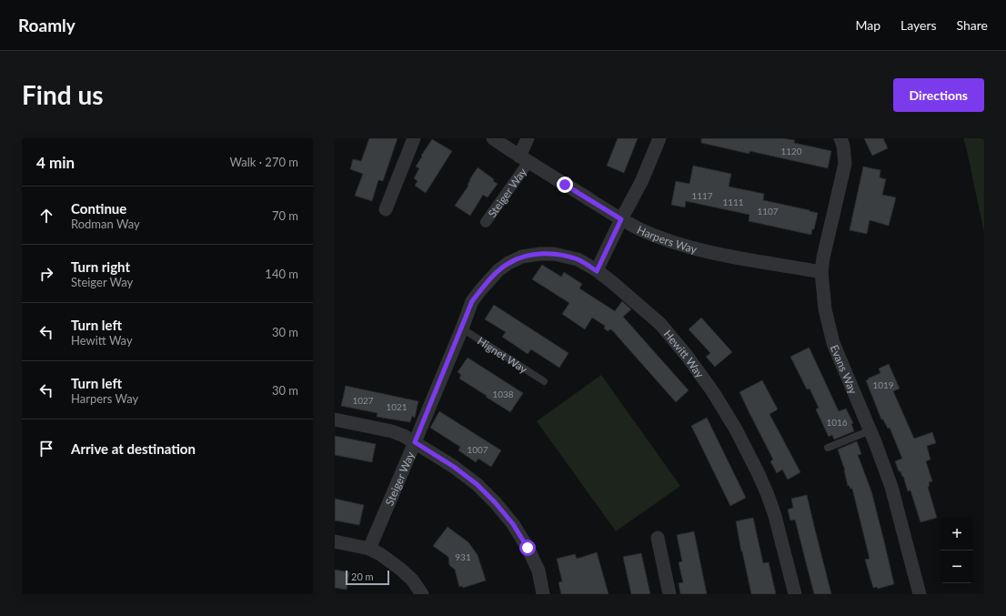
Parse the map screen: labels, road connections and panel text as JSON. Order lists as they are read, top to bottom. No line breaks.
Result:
{"streets":{"street":["Steiger Way","Harpers Way","Hewitt Way","Evans Way"],"lane":["Hignet Way"]},"crossings":[["Steiger Way","Harpers Way"],["Steiger Way","Hewitt Way"],["Steiger Way","Hignet Way"],["Harpers Way","Evans Way"]],"house_numbers":["1120","1117","1111","1107","1019","1038","1027","1021","1016","1007","931"],"scale_bar":"20 m","page":{"header":"Roamly","nav":["Map","Layers","Share"],"buttons":"Directions","title":"Find us","heading":["4 min","Walk · 270 m"],"list":[["Continue","Rodman Way","70 m"],["Turn right","Steiger Way","140 m"],["Turn left","Hewitt Way","30 m"],["Turn left","Harpers Way","30 m"],"Arrive at destination"],"map_buttons":["+","−"],"scale":"20 m"}}
